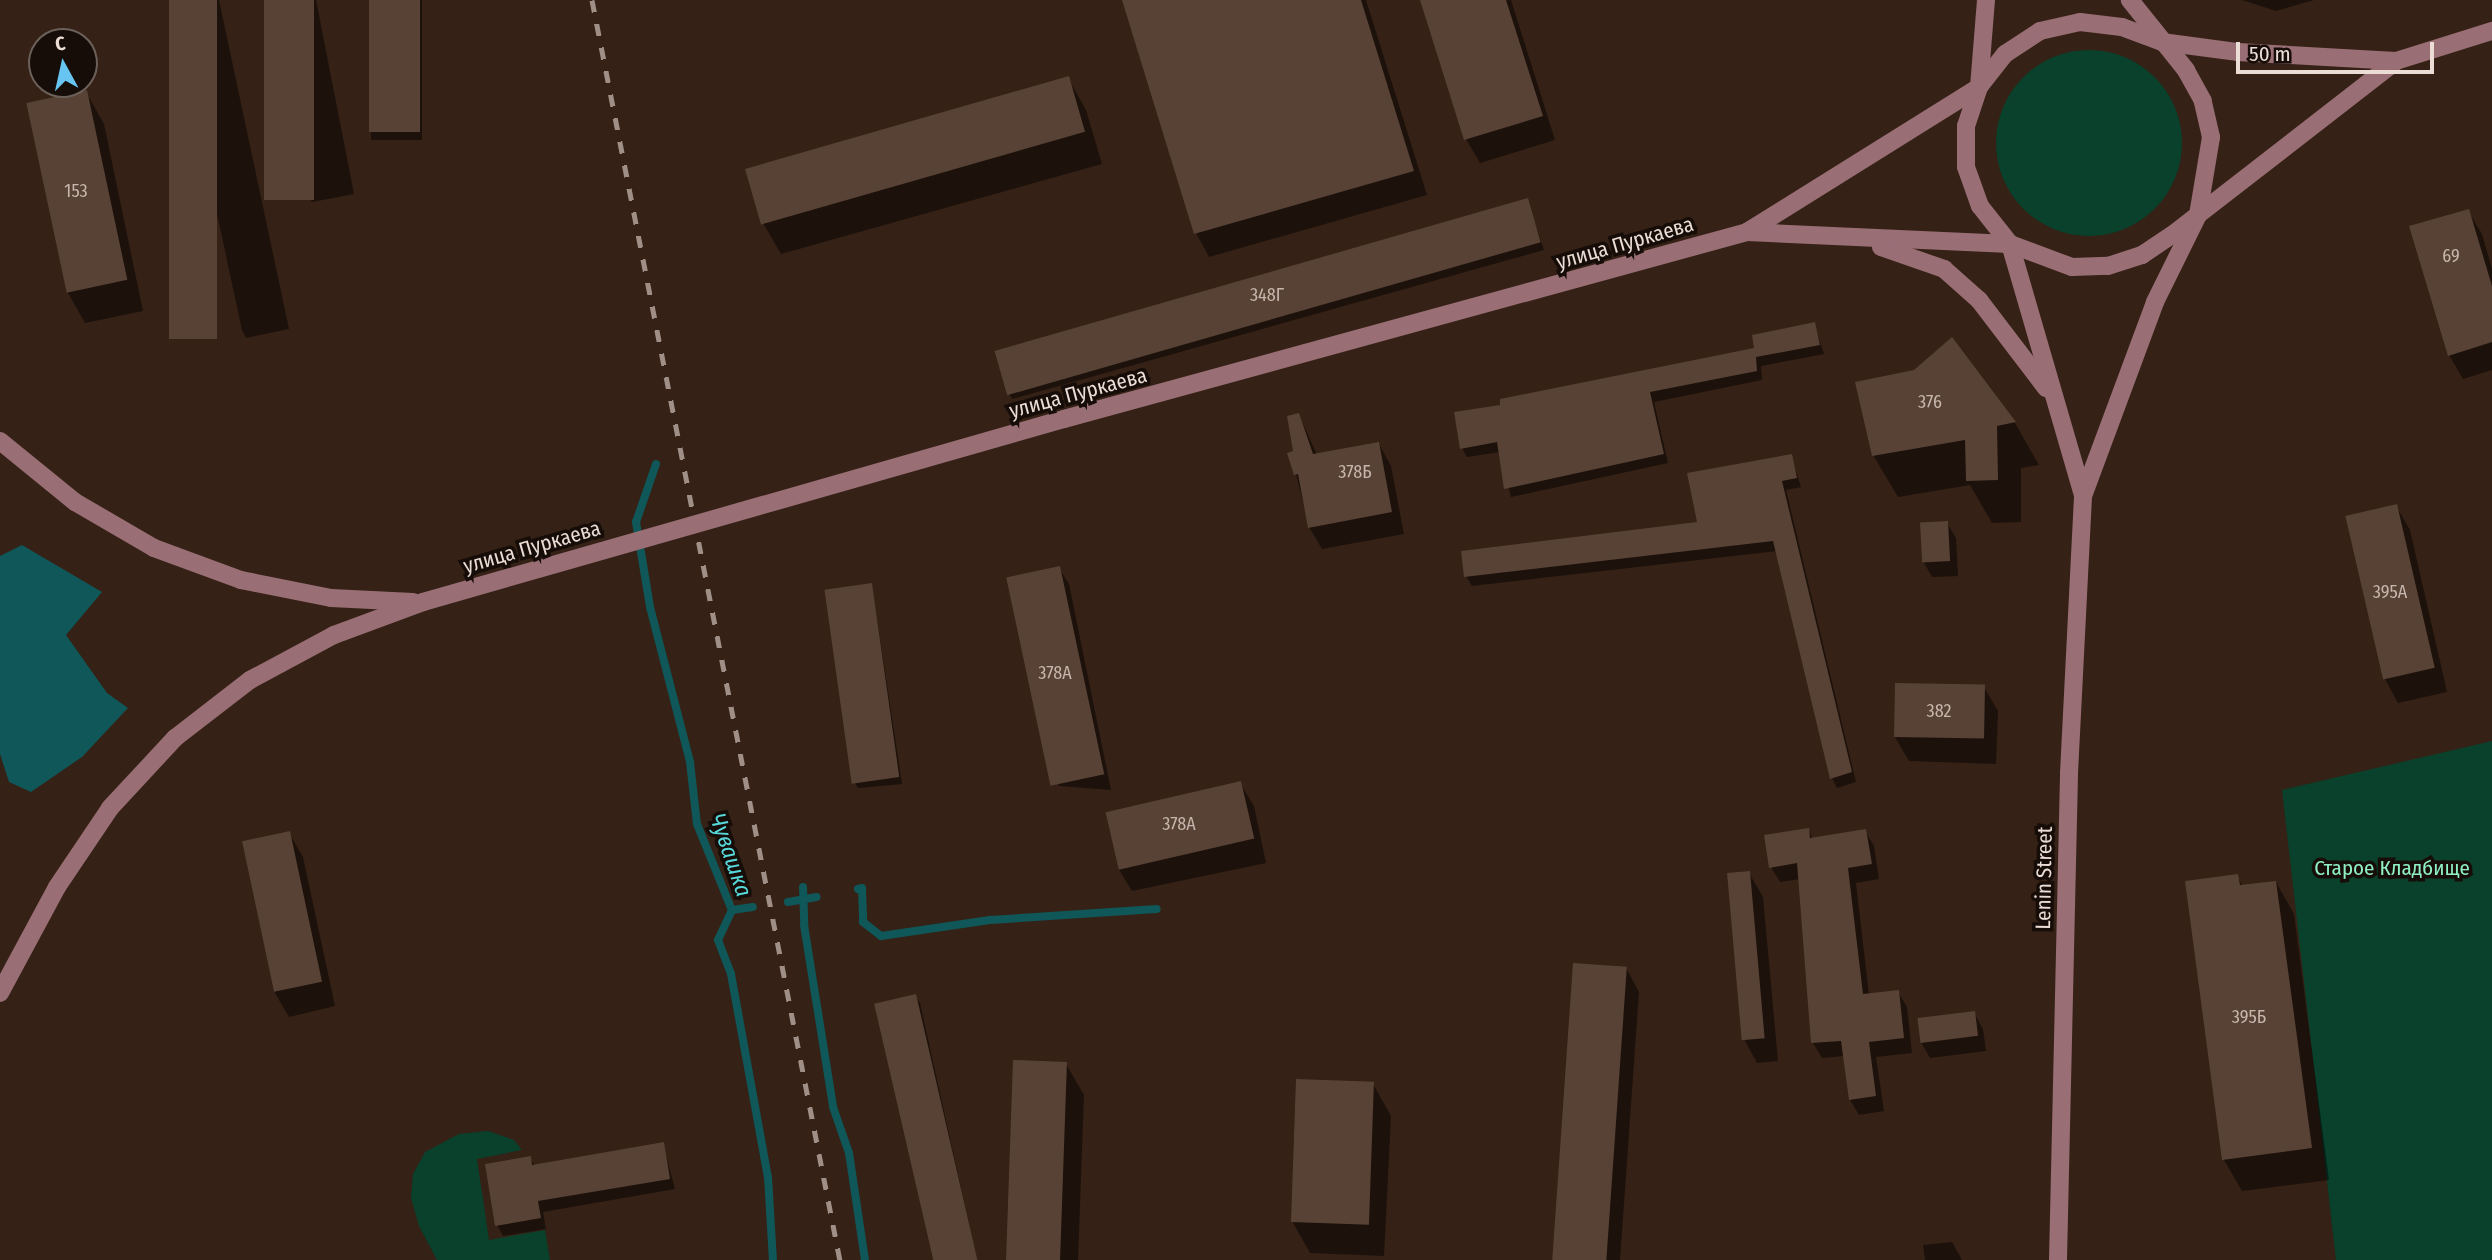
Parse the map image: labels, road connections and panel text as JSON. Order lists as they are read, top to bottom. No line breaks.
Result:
{"streets":{"main road":["улица Пуркаева","Lenin Street"]},"water":["Чувашка"],"parks":["Старое Кладбище"],"house_numbers":["153","69","348Г","376","378Б","395А","378А","382","378А","395Б"],"scale_bar":"50 m","north":"top"}
